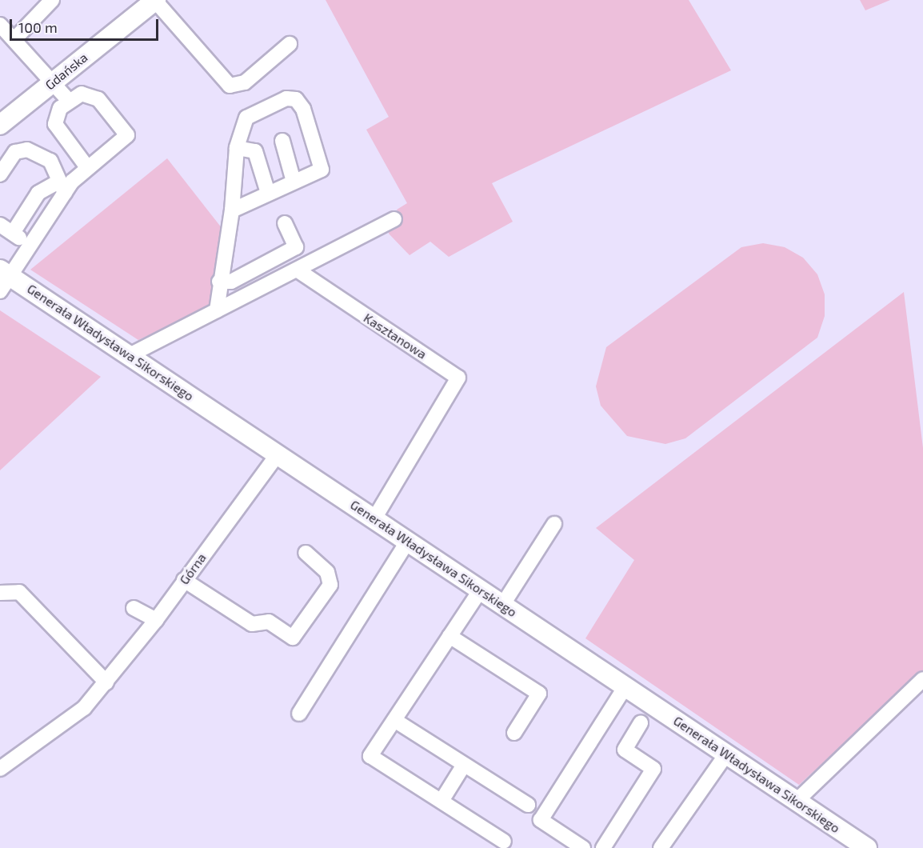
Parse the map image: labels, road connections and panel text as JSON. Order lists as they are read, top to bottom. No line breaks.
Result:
{"streets":{"main road":["Gdańska","Generała Władysława Sikorskiego"],"street":["Kasztanowa","Górna"]},"crossings":[["Kasztanowa","Generała Władysława Sikorskiego"],["Generała Władysława Sikorskiego","Górna"]],"scale_bar":"100 m"}
